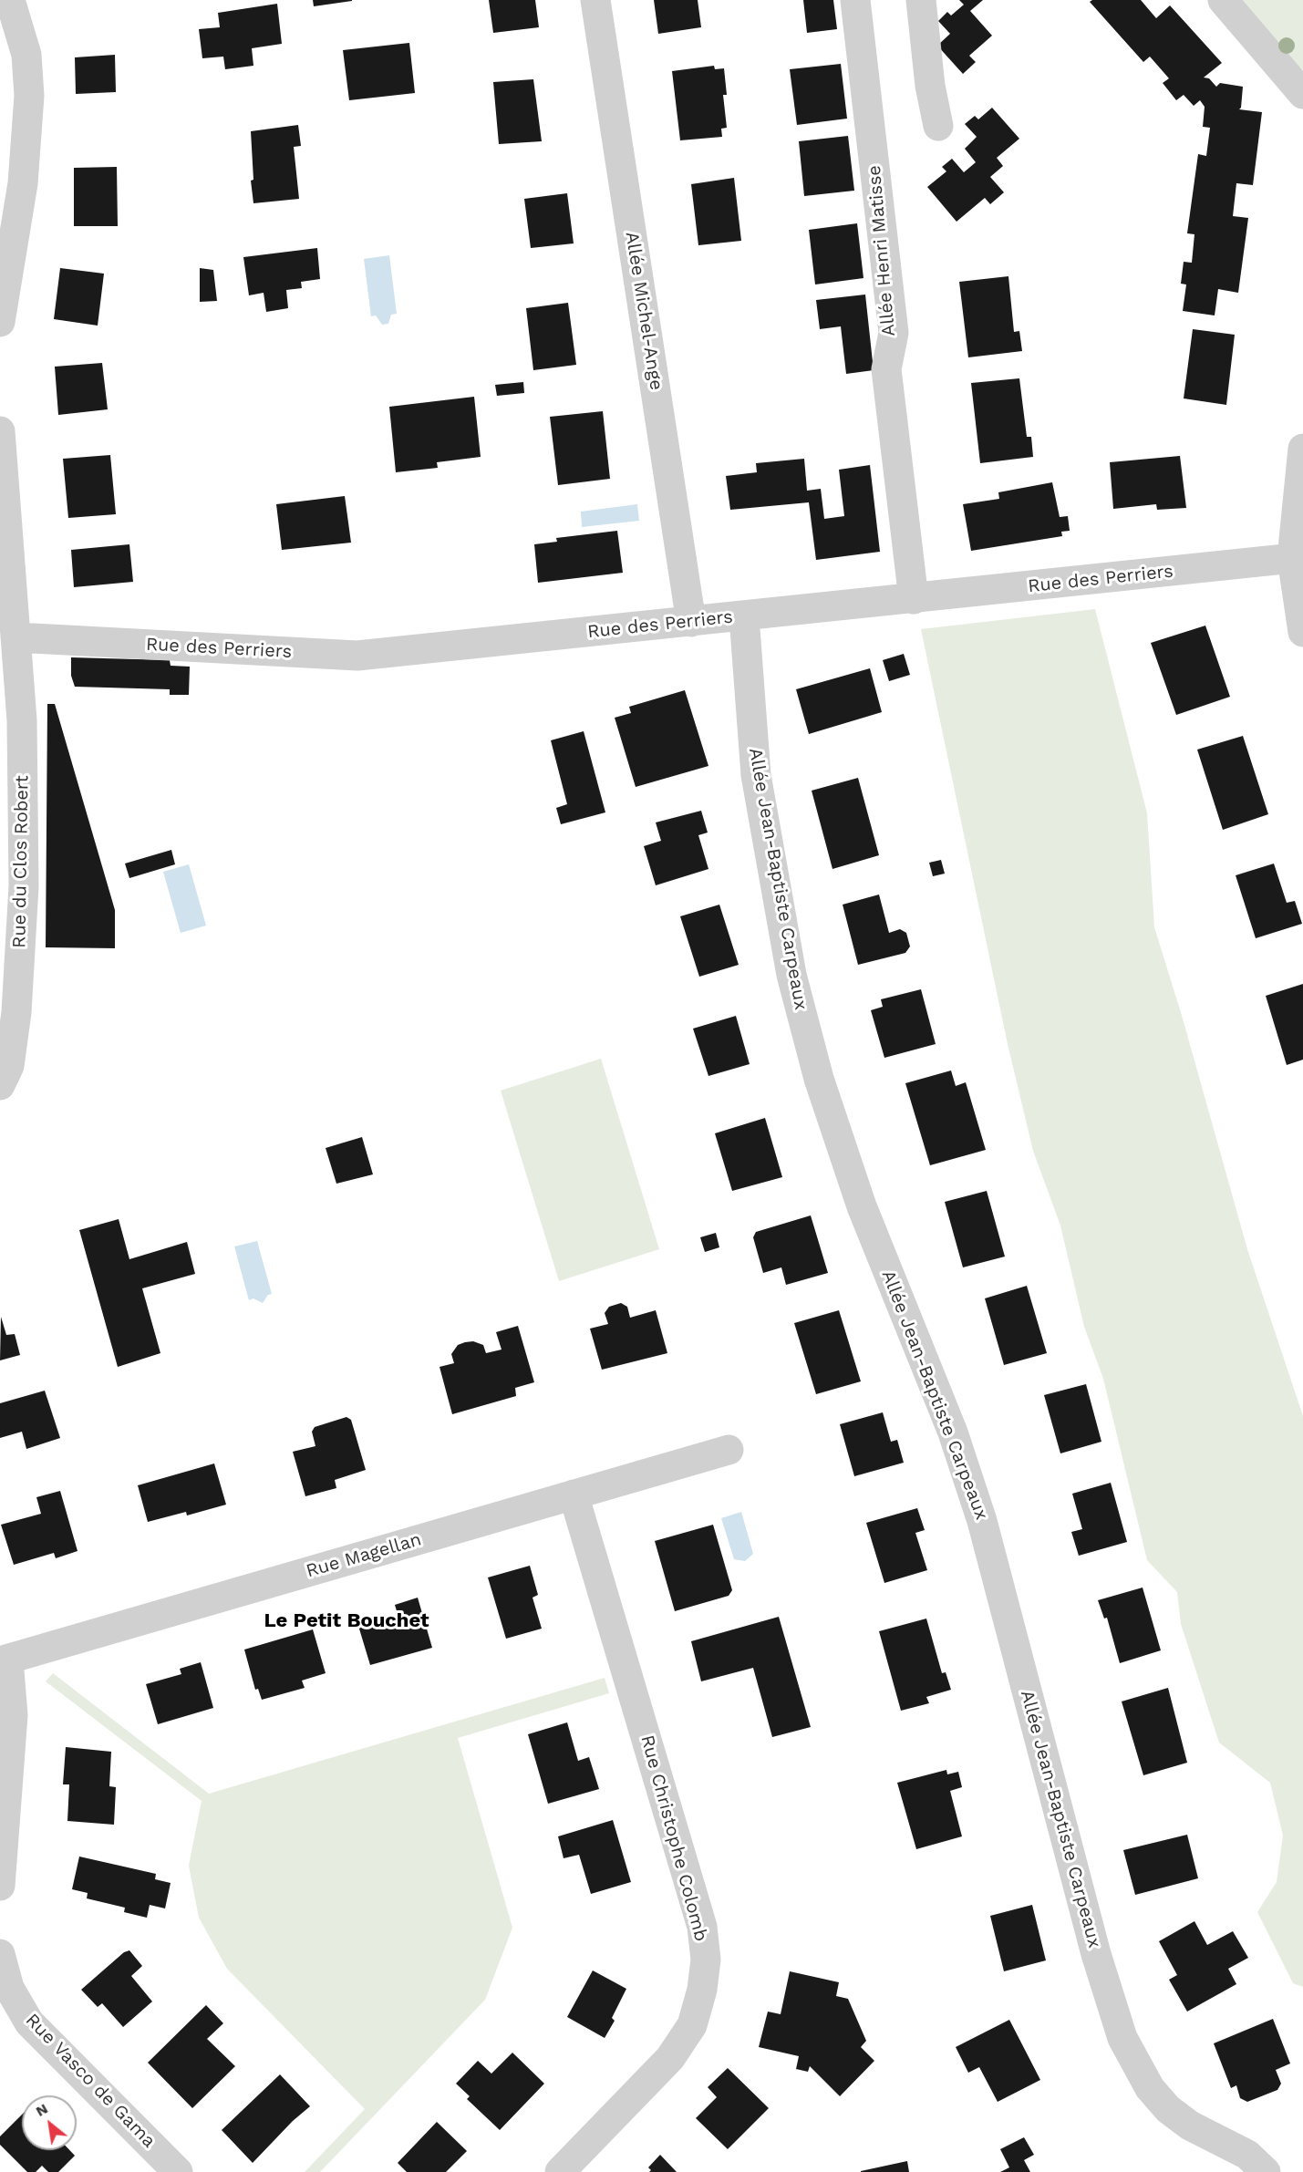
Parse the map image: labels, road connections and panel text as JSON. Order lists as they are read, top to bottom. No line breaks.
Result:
{"streets":{"street":["Allée Henri Matisse","Allée Michel-Ange","Rue des Perriers","Rue du Clos Robert","Allée Jean-Baptiste Carpeaux","Rue Magellan","Rue Christophe Colomb","Rue Vasco de Gama"]},"crossings":[["Allée Henri Matisse","Rue des Perriers"],["Allée Michel-Ange","Rue des Perriers"],["Rue des Perriers","Rue du Clos Robert"],["Rue des Perriers","Allée Jean-Baptiste Carpeaux"],["Rue Magellan","Rue Christophe Colomb"]],"districts":["Le Petit Bouchet"],"north":"top left"}
